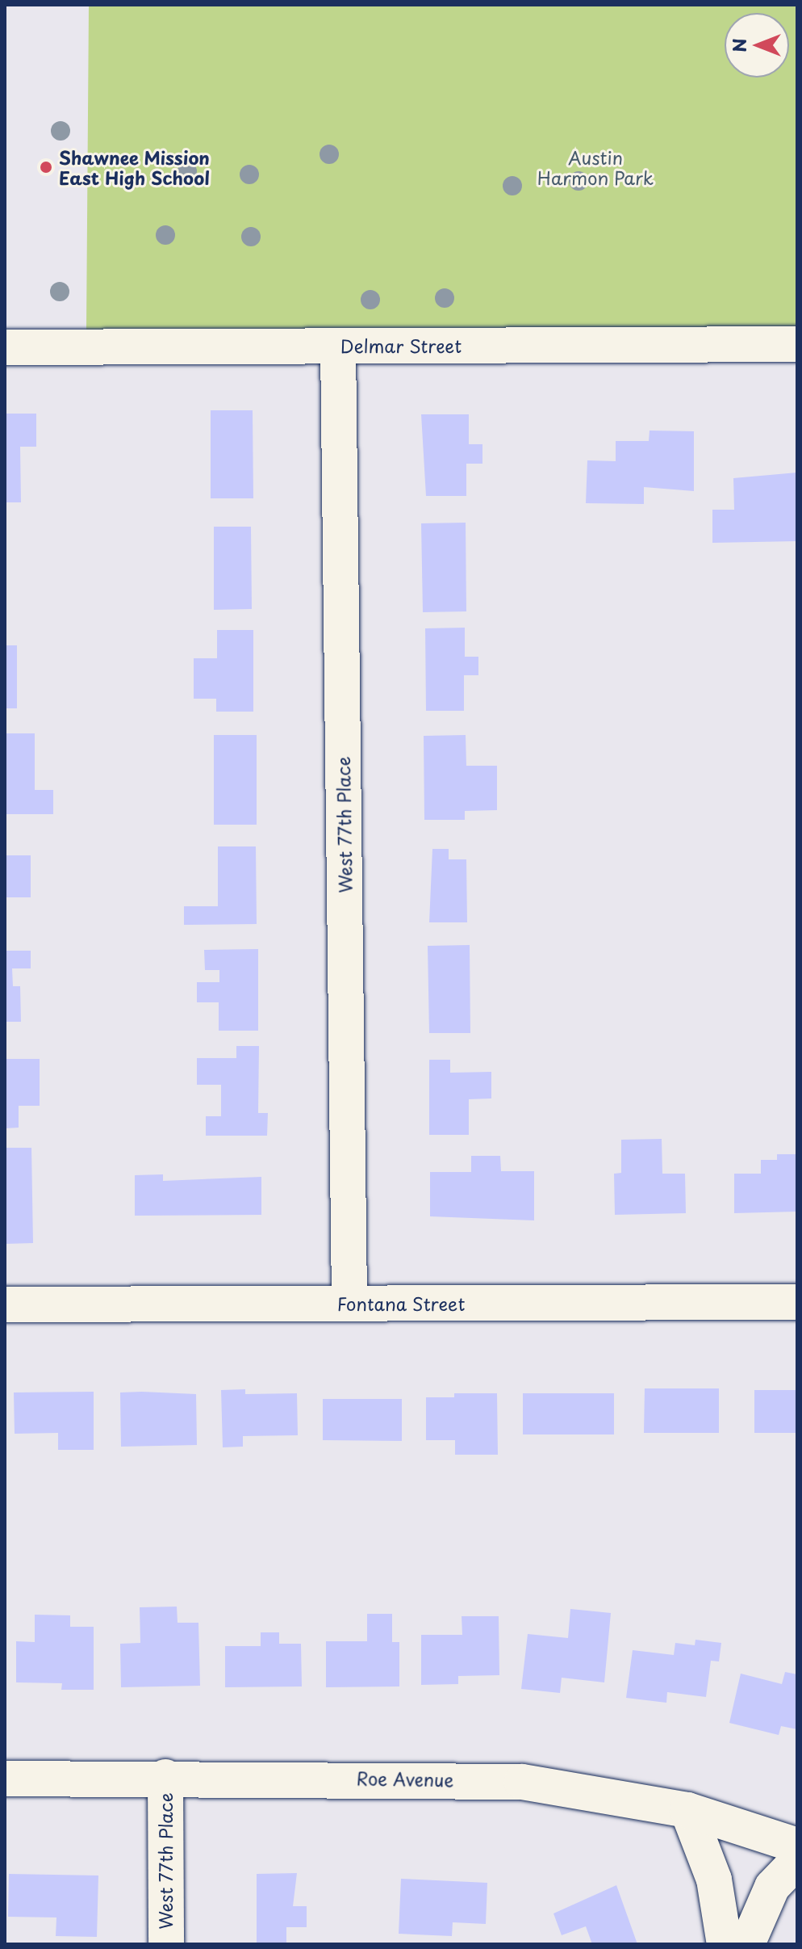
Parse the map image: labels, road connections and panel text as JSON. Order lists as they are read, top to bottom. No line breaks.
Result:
{"streets":{"street":["Delmar Street","West 77th Place","Fontana Street","Roe Avenue"]},"crossings":[["Delmar Street","West 77th Place"],["West 77th Place","Fontana Street"],["West 77th Place","Roe Avenue"]],"parks":["Austin Harmon Park"],"places":["Shawnee Mission East High School"],"north":"left"}
